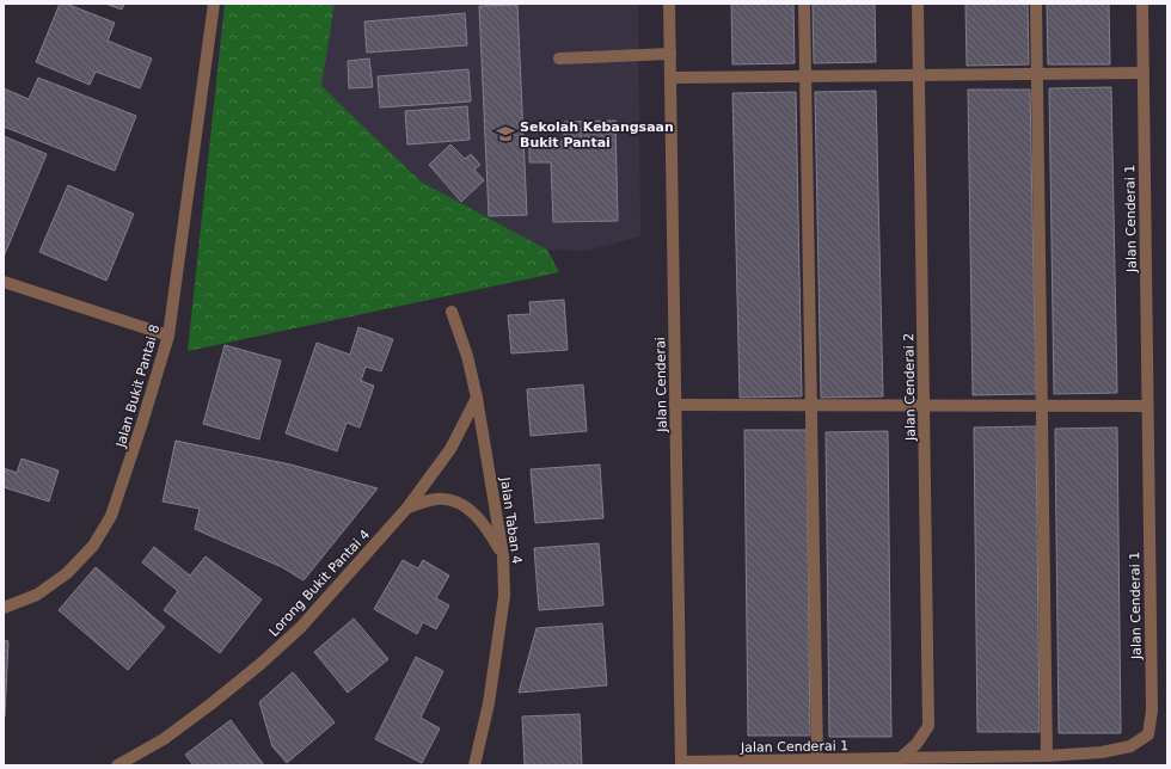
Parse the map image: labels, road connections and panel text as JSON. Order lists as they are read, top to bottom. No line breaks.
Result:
{"streets":{"street":["Jalan Cenderai 1","Jalan Cenderai","Jalan Bukit Pantai 8","Jalan Cenderai 2","Jalan Taban 4","Lorong Bukit Pantai 4"]},"crossings":[["Jalan Cenderai 1","Jalan Cenderai"],["Jalan Cenderai 1","Jalan Cenderai 2"],["Jalan Taban 4","Lorong Bukit Pantai 4"]],"places":{"school or university":["Sekolah Kebangsaan Bukit Pantai"]}}
